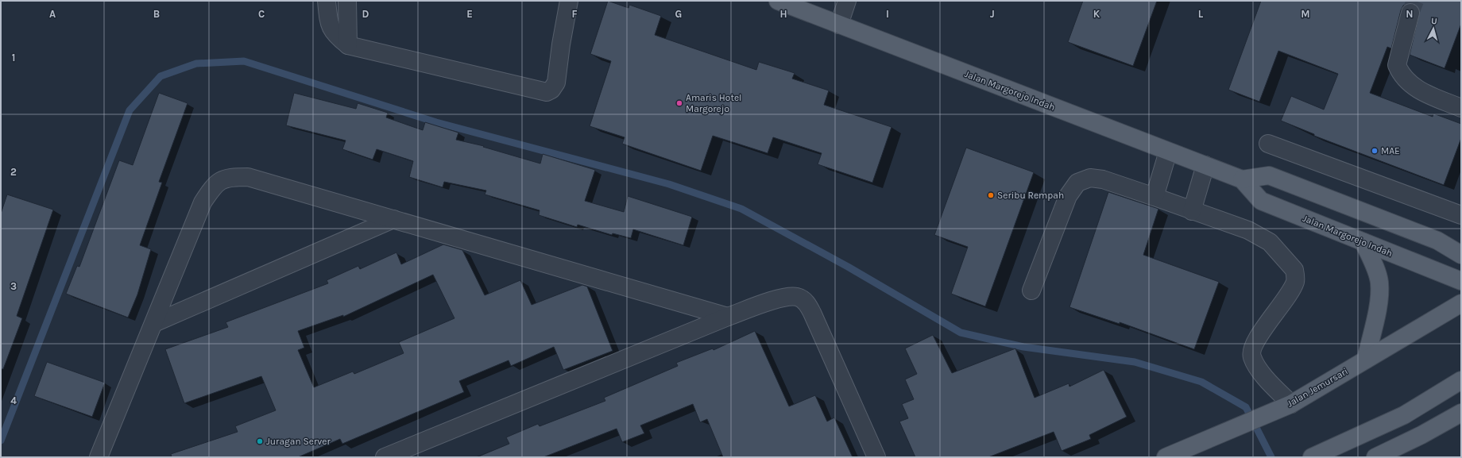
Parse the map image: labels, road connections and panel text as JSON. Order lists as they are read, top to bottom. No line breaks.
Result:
{"streets":{"main road":["Jalan Margorejo Indah","Jalan Jemursari"]},"places":["Amaris Hotel Margorejo","MAE","Seribu Rempah","Juragan Server"],"north":"top","grid":{"columns":["A","B","C","D","E","F","G","H","I","J","K","L","M","N"],"rows":["1","2","3","4"]}}
